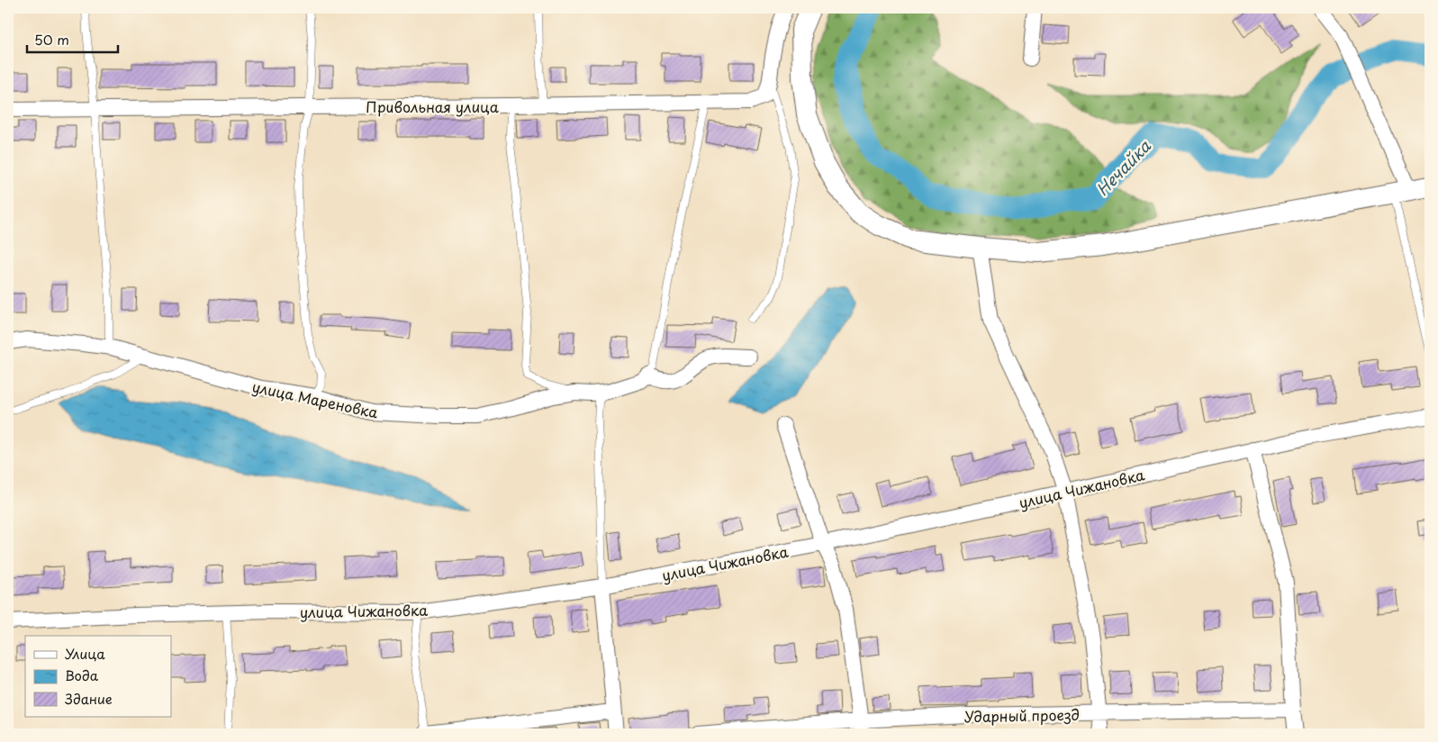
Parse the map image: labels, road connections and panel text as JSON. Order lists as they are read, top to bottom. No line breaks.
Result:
{"streets":{"street":["Привольная улица","улица Мареновка","улица Чижановка","Ударный проезд"]},"water":["Нечайка"],"legend":["Улица","Вода","Здание"],"scale_bar":"50 m"}
